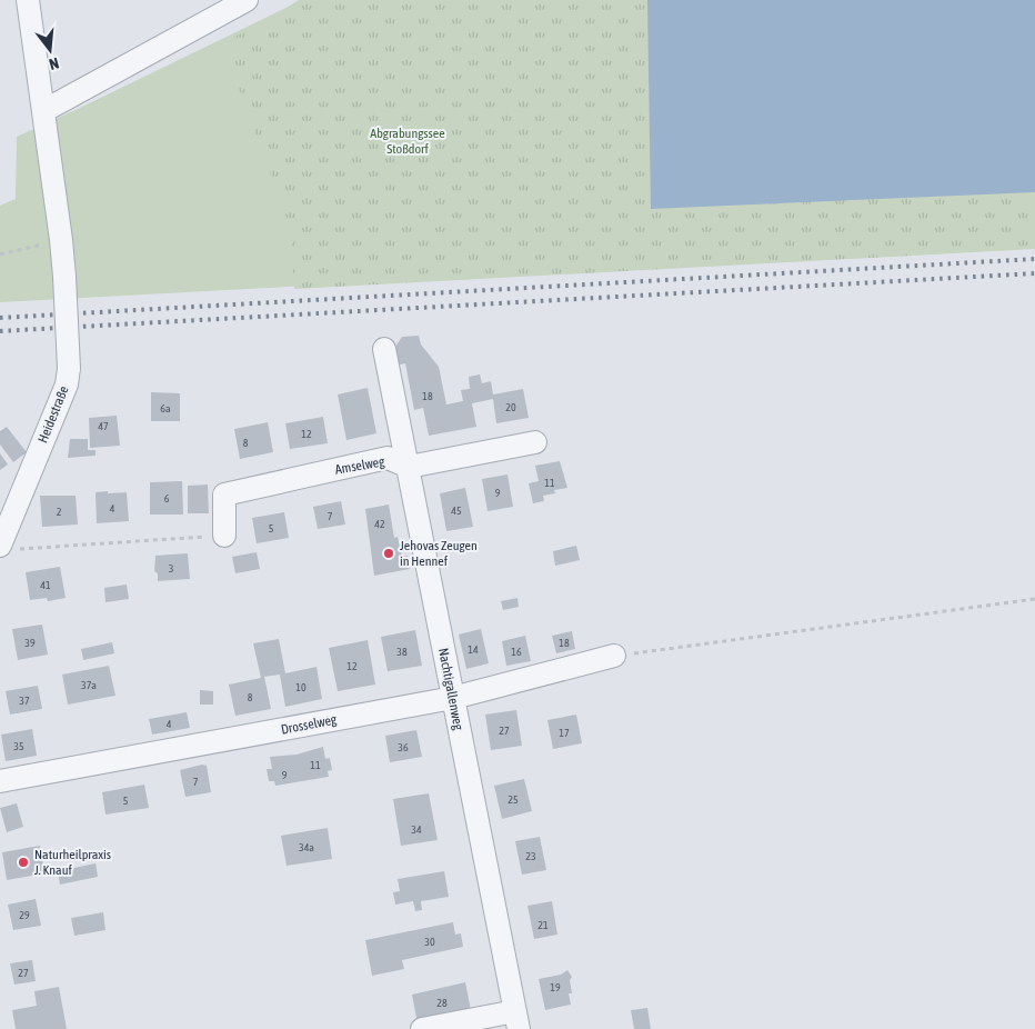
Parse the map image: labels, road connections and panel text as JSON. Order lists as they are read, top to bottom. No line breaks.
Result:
{"streets":{"street":["Heidestraße","Amselweg","Nachtigallenweg","Drosselweg"]},"crossings":[["Amselweg","Nachtigallenweg"],["Nachtigallenweg","Drosselweg"]],"parks":["Abgrabungssee Stoßdorf"],"places":["Jehovas Zeugen in Hennef","Naturheilpraxis J. Knauf"],"house_numbers":["18","20","6a","47","12","8","11","9","6","4","45","2","7","42","5","3","41","39","18","14","38","16","12","37a","10","8","37","4","27","17","35","36","11","9","7","25","5","34","34a","23","29","21","30","27","19","28"],"north":"bottom"}
